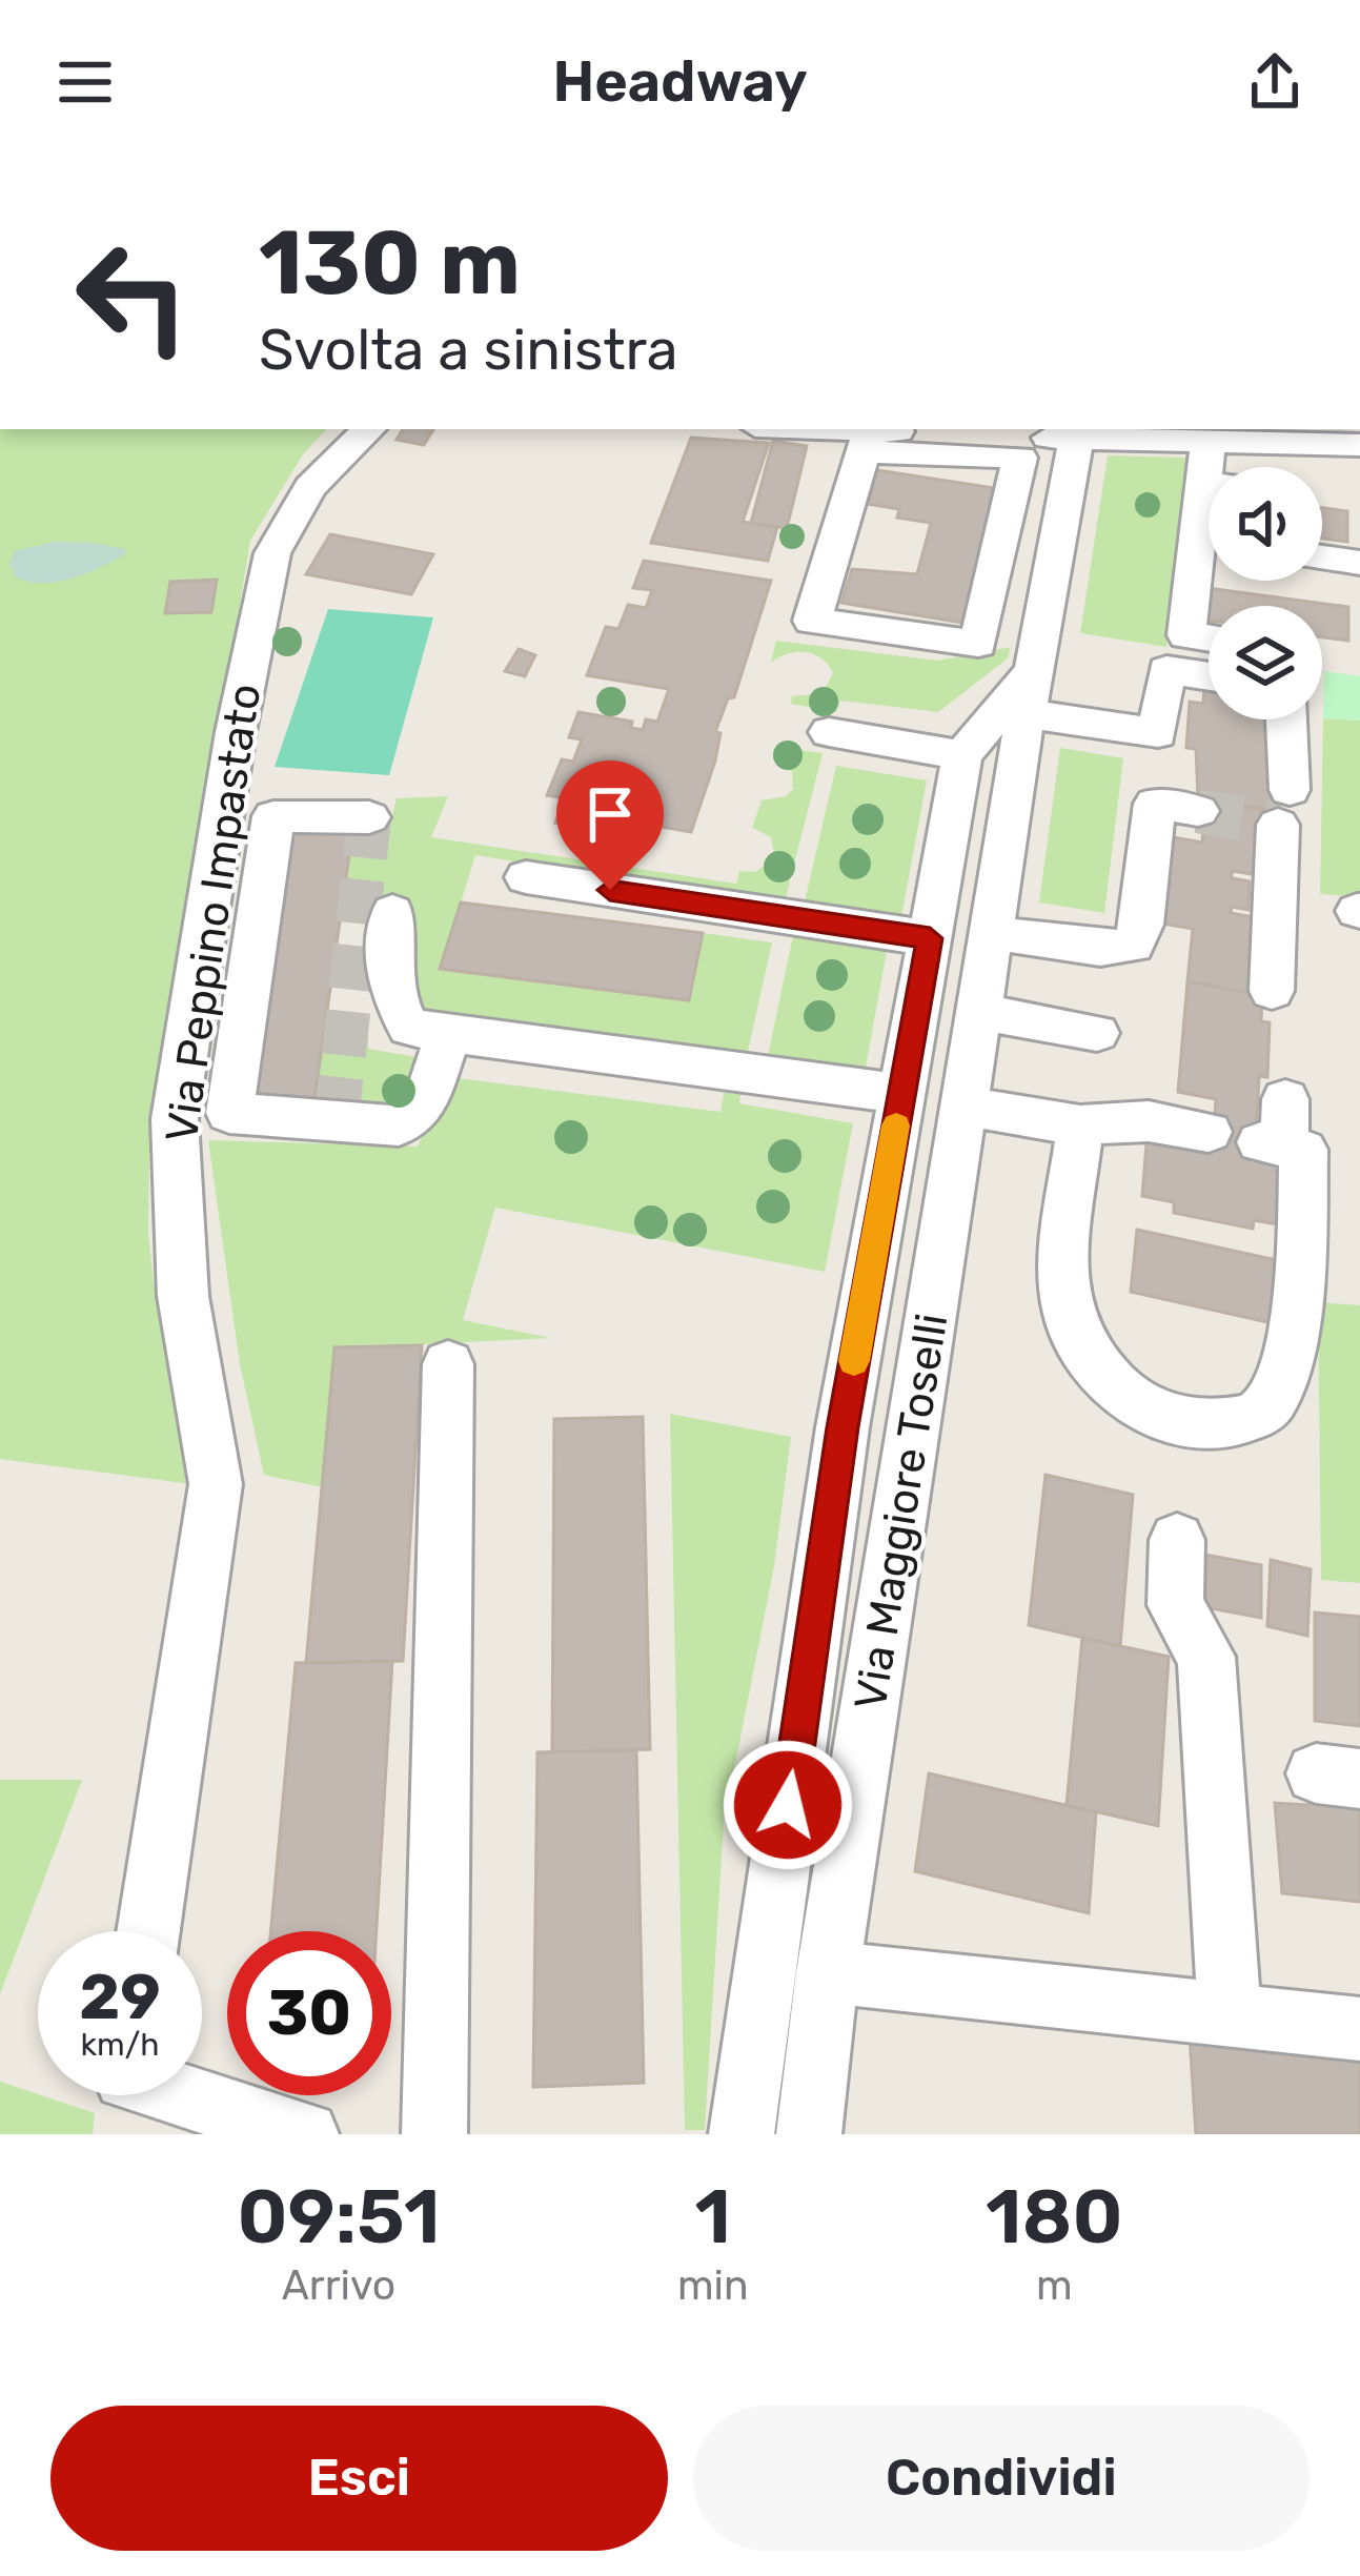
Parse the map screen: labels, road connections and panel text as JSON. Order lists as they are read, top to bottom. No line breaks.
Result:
{"streets":{"street":["Via Peppino Impastato","Via Maggiore Toselli"]},"page":{"header":"Headway","turn":["130 m","Svolta a sinistra"],"speed":"29 km/h","limit":"30","eta":["09:51","Arrivo","1","min","180","m"],"buttons":["Esci","Condividi"]}}
